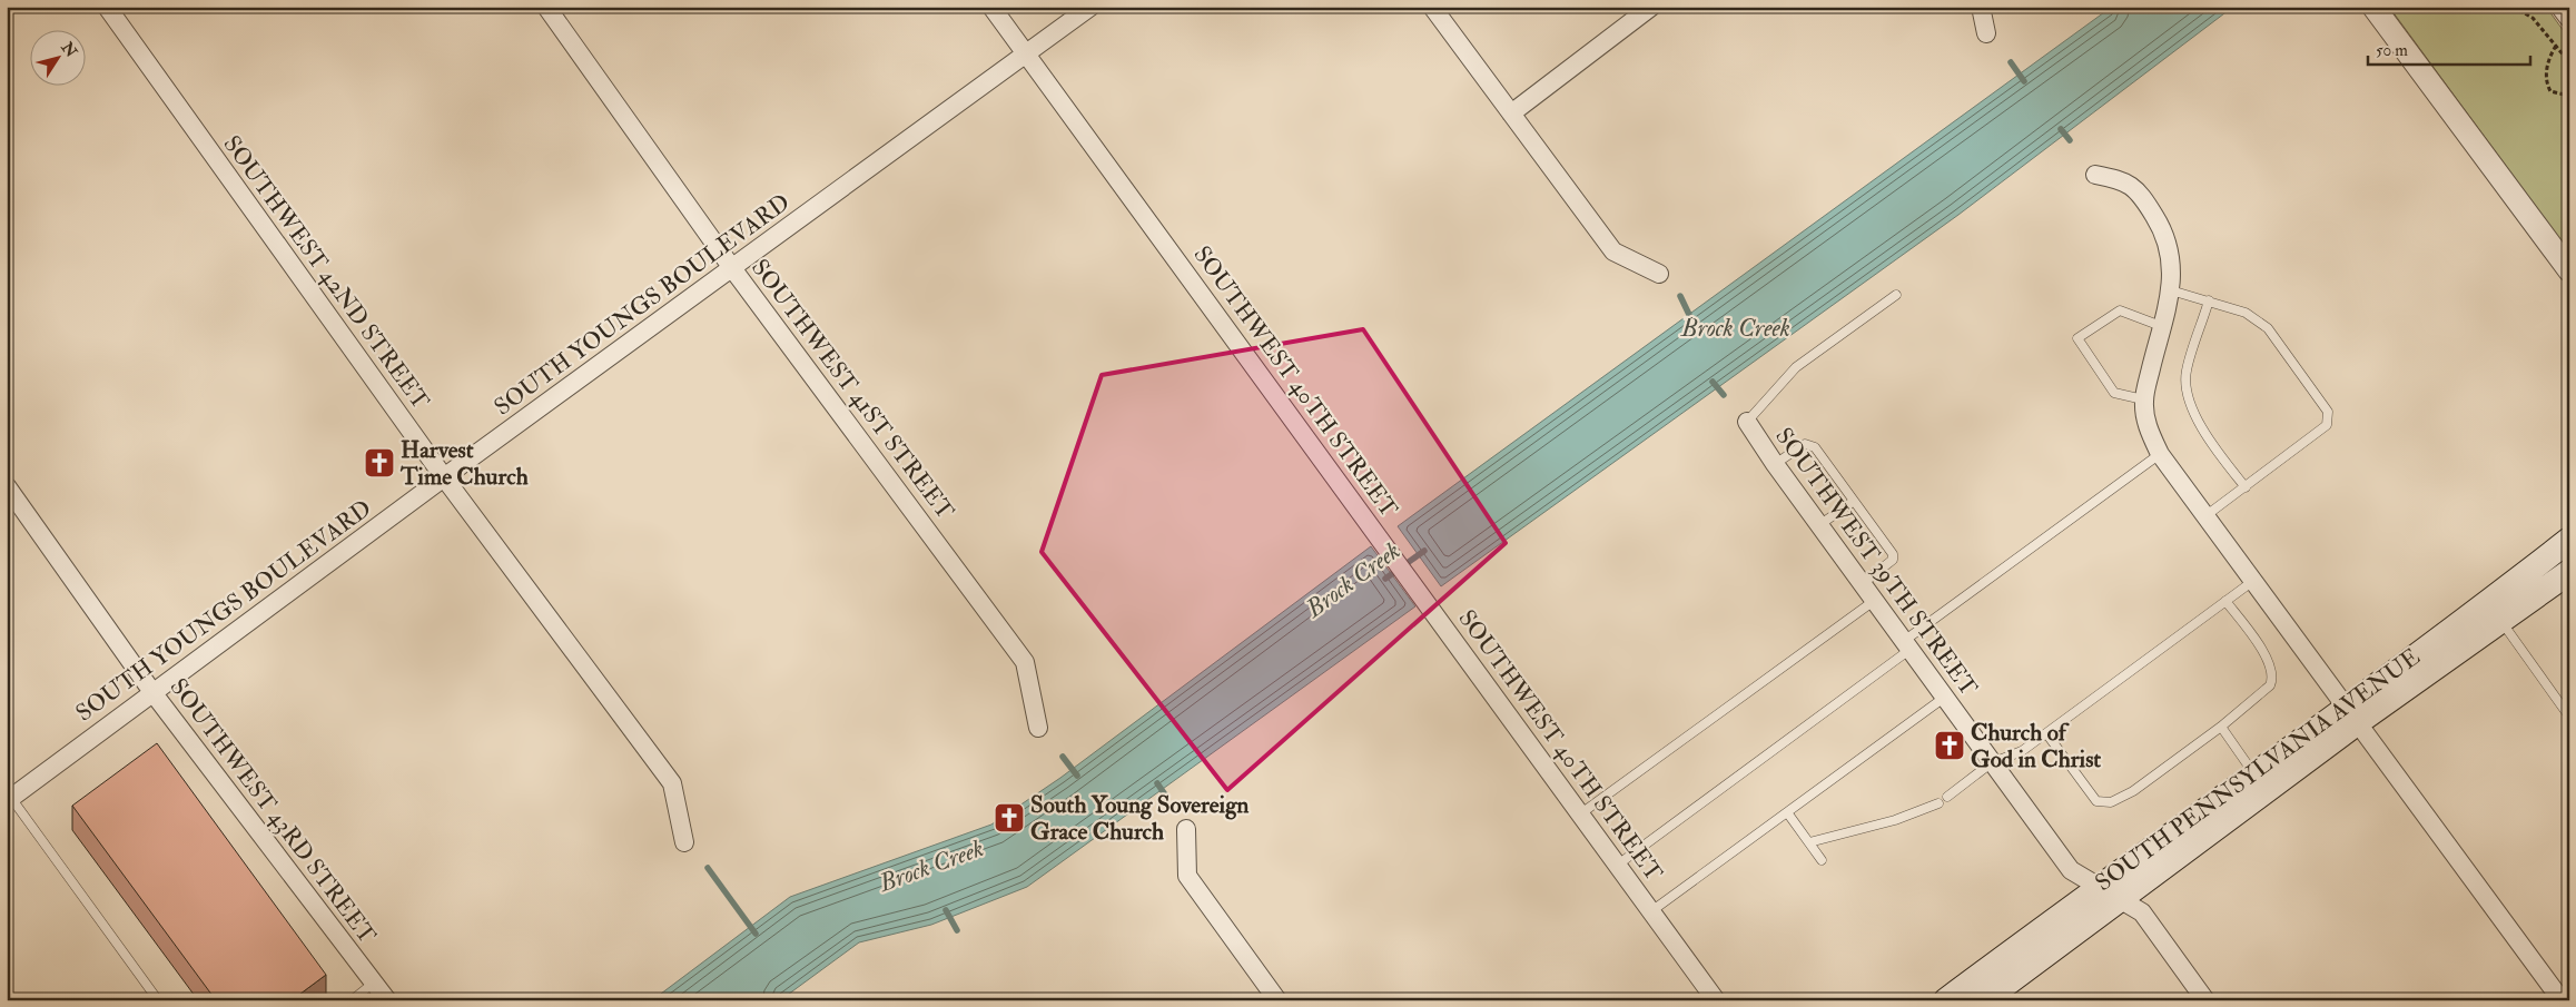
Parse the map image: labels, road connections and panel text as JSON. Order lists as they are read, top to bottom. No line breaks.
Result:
{"streets":{"main road":["SOUTH PENNSYLVANIA AVENUE"],"street":["SOUTHWEST 42ND STREET","SOUTH YOUNGS BOULEVARD","SOUTHWEST 40TH STREET","SOUTHWEST 41ST STREET","SOUTHWEST 39TH STREET","SOUTHWEST 43RD STREET"]},"crossings":[["SOUTHWEST 42ND STREET","SOUTH YOUNGS BOULEVARD"],["SOUTH YOUNGS BOULEVARD","SOUTHWEST 40TH STREET"],["SOUTH YOUNGS BOULEVARD","SOUTHWEST 41ST STREET"],["SOUTH YOUNGS BOULEVARD","SOUTHWEST 43RD STREET"],["SOUTHWEST 39TH STREET","SOUTH PENNSYLVANIA AVENUE"]],"water":["Brock Creek"],"places":{"church":["Harvest Time Church","Church of God in Christ","South Young Sovereign Grace Church"]},"scale_bar":"50 m","north":"top right"}
